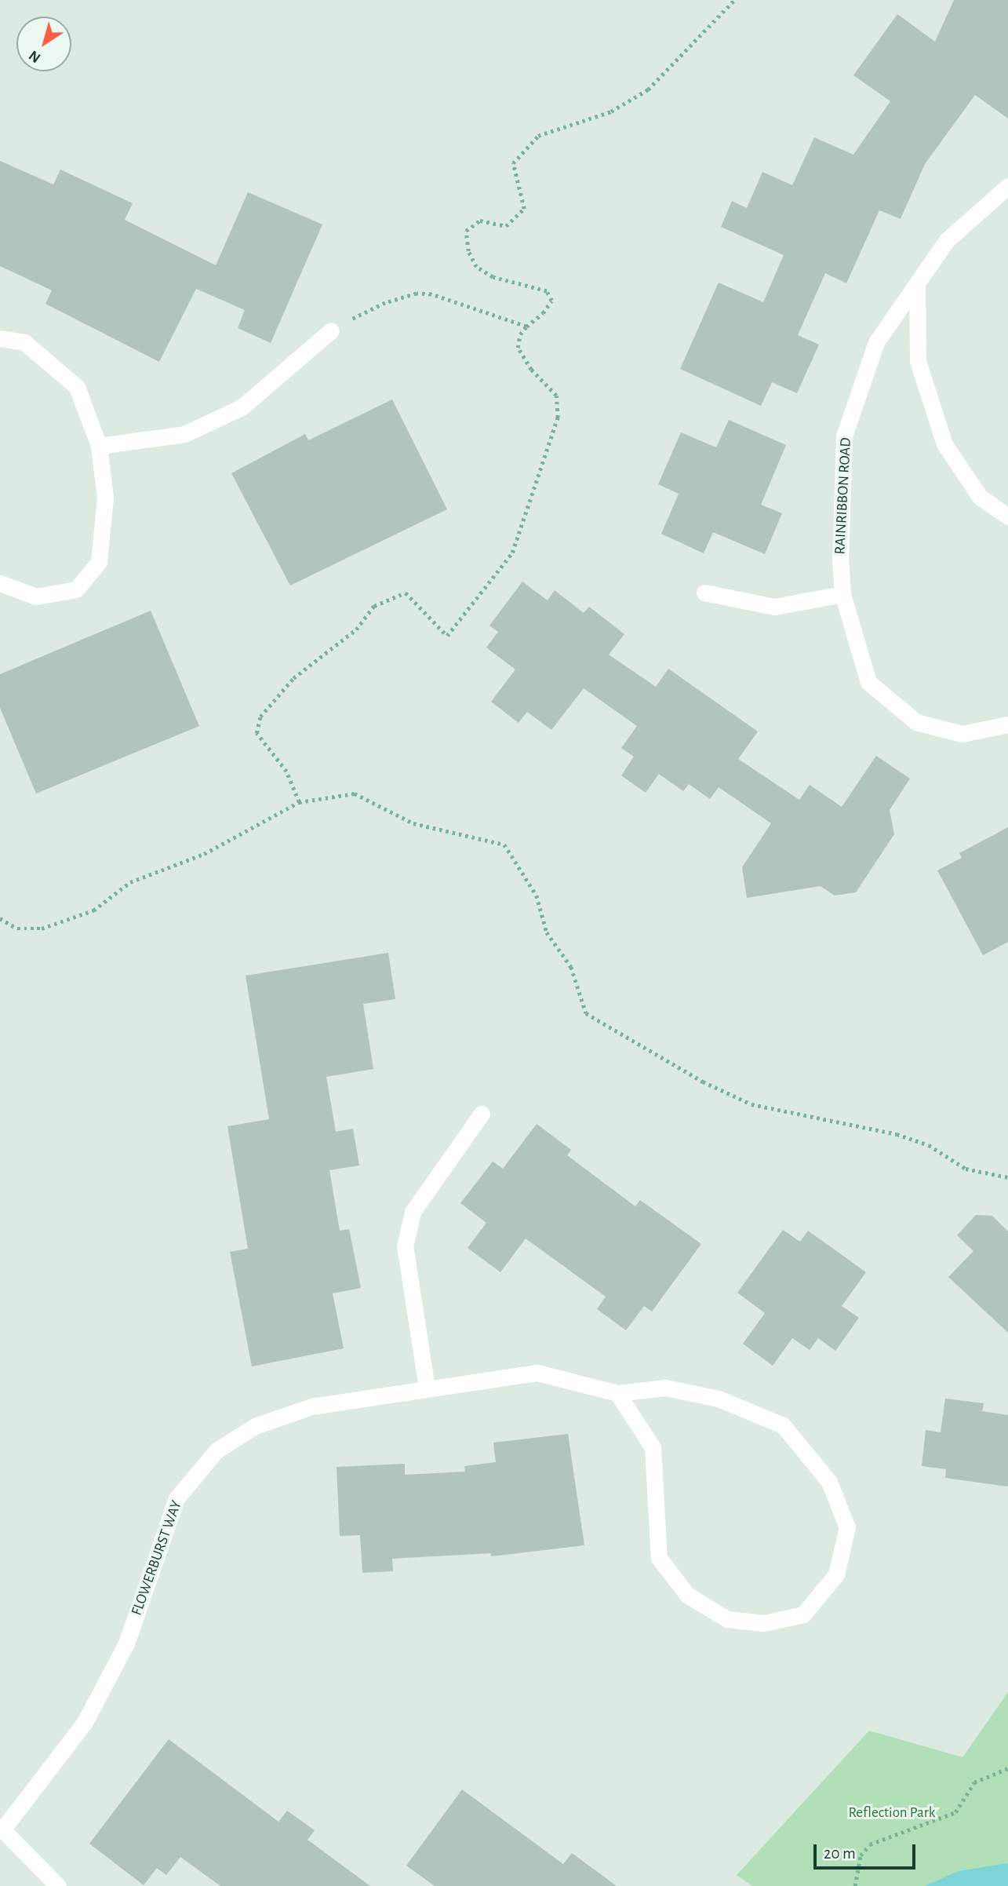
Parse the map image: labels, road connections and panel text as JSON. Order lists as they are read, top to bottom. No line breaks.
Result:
{"streets":{"street":["RAINRIBBON ROAD","FLOWERBURST WAY"]},"parks":["Reflection Park"],"scale_bar":"20 m","north":"bottom left"}
